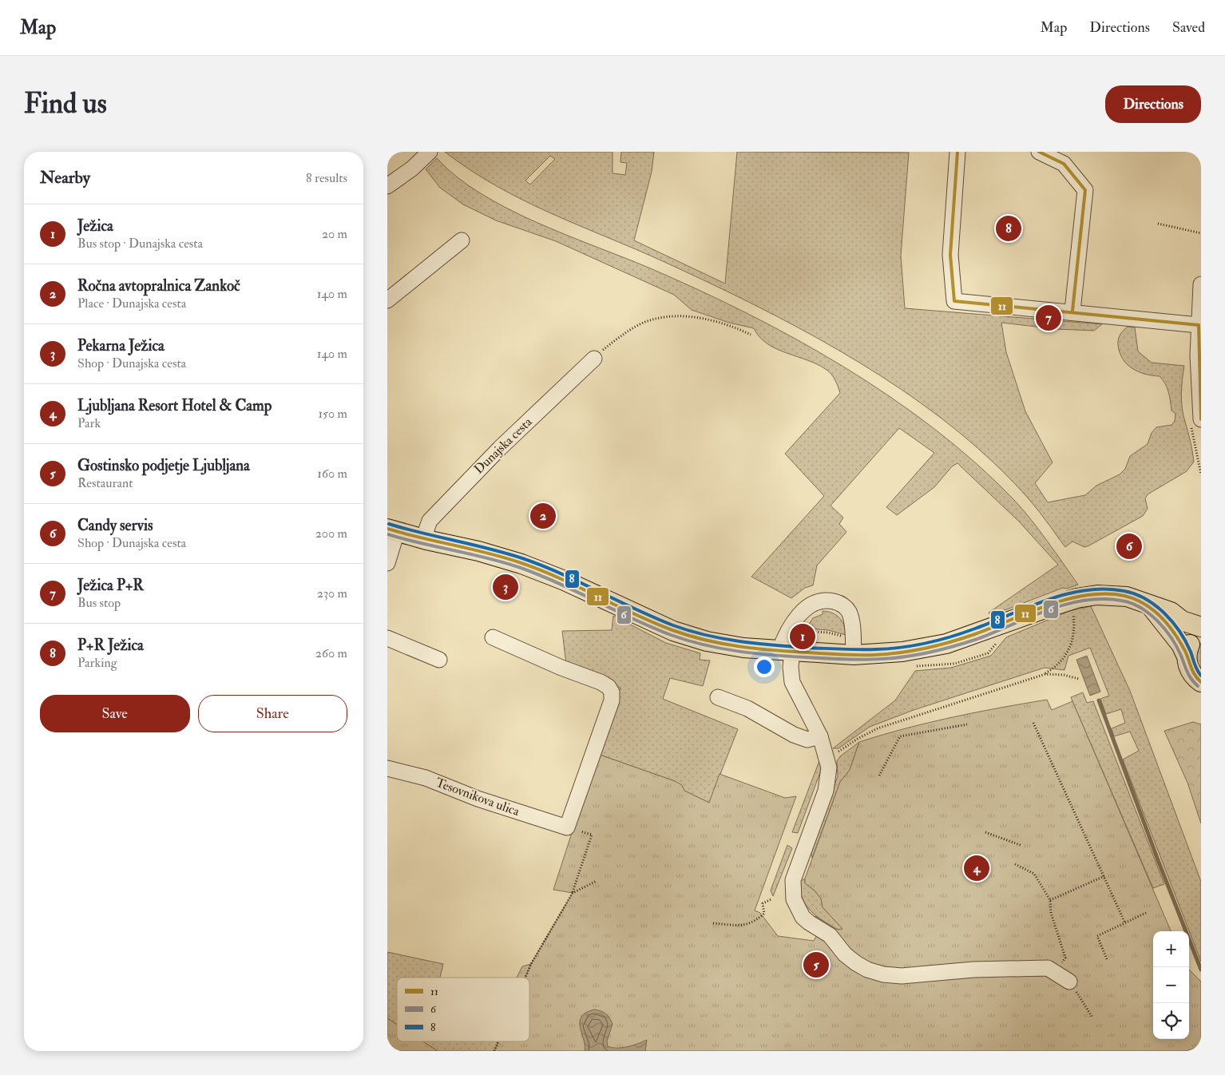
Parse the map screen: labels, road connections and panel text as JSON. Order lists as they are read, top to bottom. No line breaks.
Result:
{"streets":{"street":["Dunajska cesta","Tesovnikova ulica"]},"lines":["transit line 11","transit line 8","transit line 6"],"legend":["11","6","8"],"page":{"header":"Map","nav":["Map","Directions","Saved"],"buttons":["Directions",["Save","Share"]],"title":"Find us","heading":["Nearby","8 results"],"list":[{"mark":"1","name":"Ježica","note":"Bus stop · Dunajska cesta","value":"20 m"},{"mark":"2","name":"Ročna avtopralnica Zankoč","note":"Place · Dunajska cesta","value":"140 m"},{"mark":"3","name":"Pekarna Ježica","note":"Shop · Dunajska cesta","value":"140 m"},{"mark":"4","name":"Ljubljana Resort Hotel & Camp","note":"Park","value":"150 m"},{"mark":"5","name":"Gostinsko podjetje Ljubljana","note":"Restaurant","value":"160 m"},{"mark":"6","name":"Candy servis","note":"Shop · Dunajska cesta","value":"200 m"},{"mark":"7","name":"Ježica P+R","note":"Bus stop","value":"230 m"},{"mark":"8","name":"P+R Ježica","note":"Parking","value":"260 m"}],"pins":["8","7","2","6","3","1","4","5"],"map_buttons":["+","−"]}}
